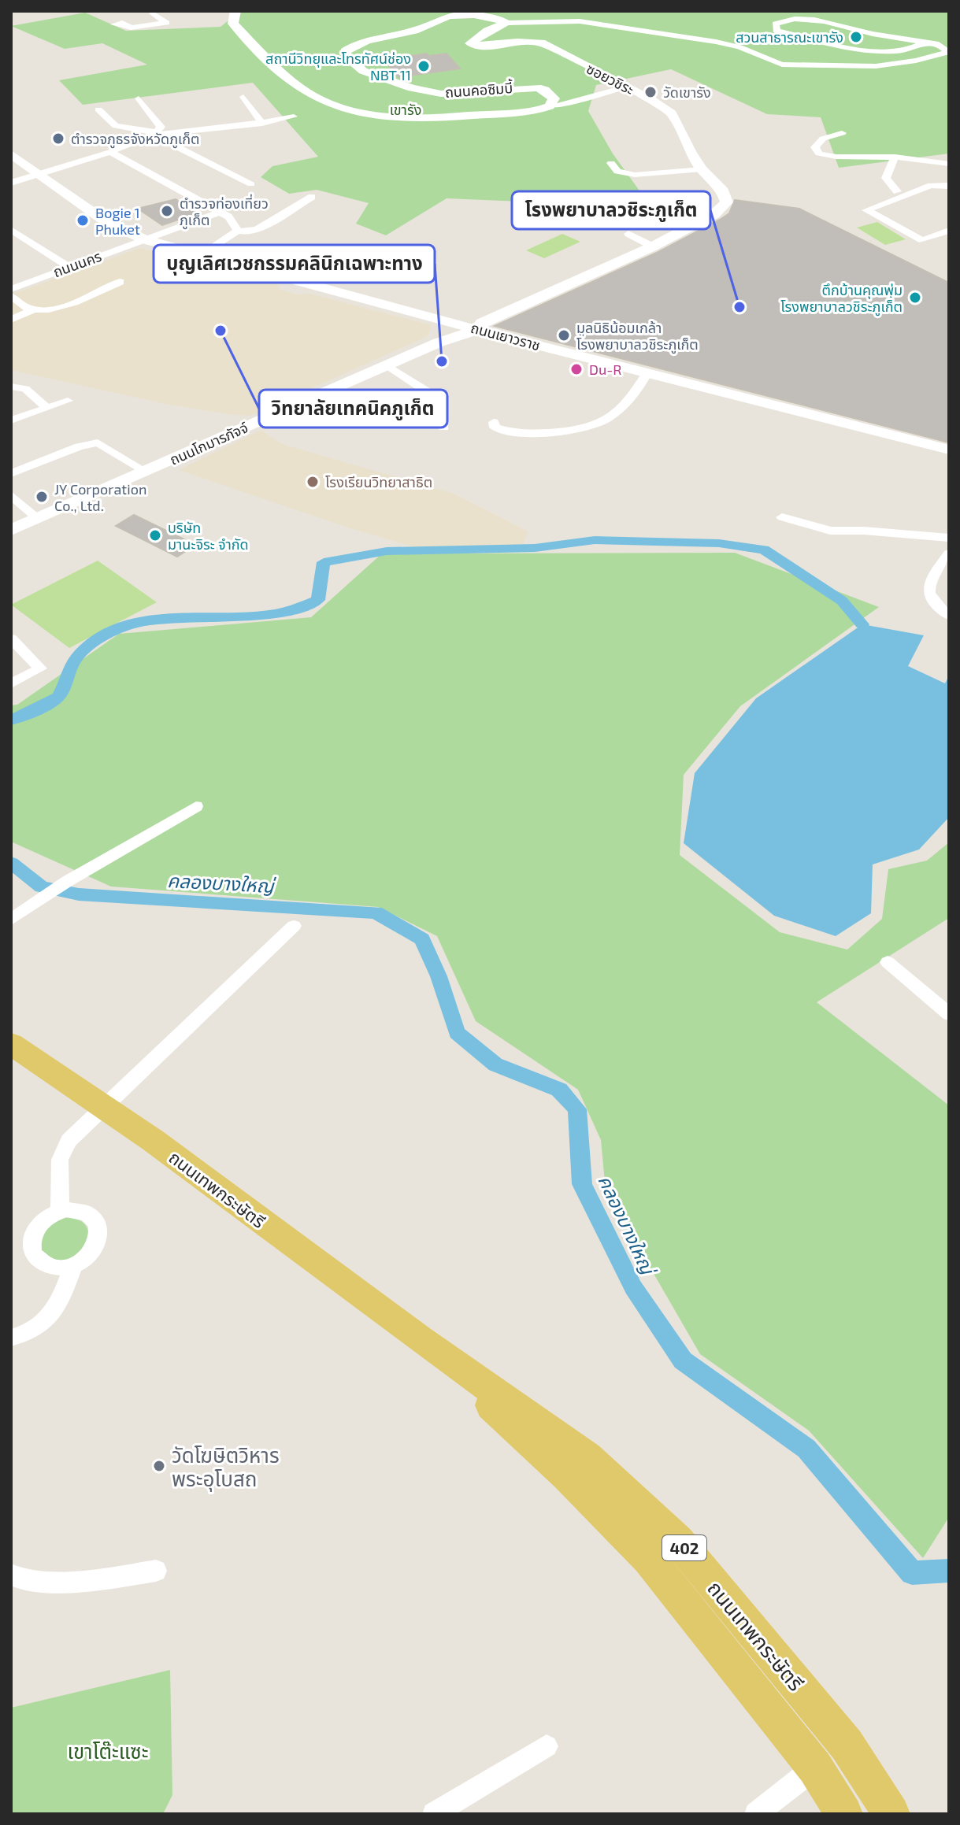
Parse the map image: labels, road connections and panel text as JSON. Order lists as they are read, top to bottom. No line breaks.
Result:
{"streets":{"main road":["ถนนเทพกระษัตรี","402"],"street":["ซอยวชิระ","ถนนคอซิมบี้","ถนนนคร","ถนนเยาวราช","ถนนโกมารภัจจ์"]},"crossings":[["ซอยวชิระ","ถนนคอซิมบี้"],["ซอยวชิระ","ถนนเยาวราช"],["ซอยวชิระ","ถนนโกมารภัจจ์"],["ถนนนคร","ถนนเยาวราช"],["ถนนเยาวราช","ถนนโกมารภัจจ์"]],"water":["คลองบางใหญ่"],"parks":["เขารัง","เขาโต๊ะแซะ"],"places":["สวนสาธารณะเขารัง","สถานีวิทยุและโทรทัศน์ช่อง NBT 11","วัดเขารัง","ตำรวจภูธรจังหวัดภูเก็ต","ตำรวจท่องเที่ยว ภูเก็ต","Bogie 1 Phuket","ตึกบ้านคุณพุ่ม โรงพยาบาลวชิระภูเก็ต","โรงพยาบาลวชิระภูเก็ต","วิทยาลัยเทคนิคภูเก็ต","มูลนิธิน้อมเกล้า โรงพยาบาลวชิระภูเก็ต","บุญเลิศเวชกรรมคลินิกเฉพาะทาง","Du-R","โรงเรียนวิทยาสาธิต","JY Corporation Co., Ltd.","บริษัท มานะจิระ จำกัด","วัดโฆษิตวิหาร พระอุโบสถ"]}
